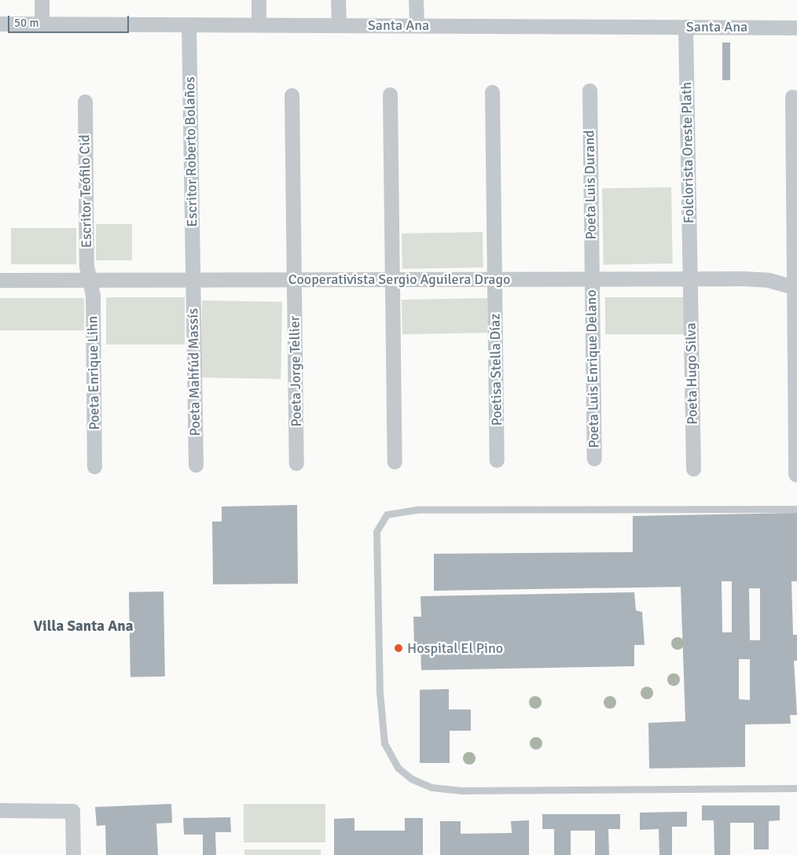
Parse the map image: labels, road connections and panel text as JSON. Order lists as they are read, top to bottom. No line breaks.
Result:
{"streets":{"street":["Santa Ana","Escritor Roberto Bolaños","Folclorista Oreste Plath","Poeta Luis Durand","Escritor Teófilo Cid","Cooperativista Sergio Aguilera Drago","Poeta Luis Enrique Delano","Poetisa Stella Díaz","Poeta Jorge Tellier","Poeta Mahfúd Massís","Poeta Enrique Lihn","Poeta Hugo Silva"]},"crossings":[["Santa Ana","Escritor Roberto Bolaños"],["Santa Ana","Folclorista Oreste Plath"],["Escritor Roberto Bolaños","Cooperativista Sergio Aguilera Drago"],["Escritor Roberto Bolaños","Poeta Mahfúd Massís"],["Folclorista Oreste Plath","Cooperativista Sergio Aguilera Drago"],["Folclorista Oreste Plath","Poeta Hugo Silva"],["Poeta Luis Durand","Cooperativista Sergio Aguilera Drago"],["Poeta Luis Durand","Poeta Luis Enrique Delano"],["Escritor Teófilo Cid","Cooperativista Sergio Aguilera Drago"],["Escritor Teófilo Cid","Poeta Enrique Lihn"],["Cooperativista Sergio Aguilera Drago","Poeta Luis Enrique Delano"],["Cooperativista Sergio Aguilera Drago","Poetisa Stella Díaz"],["Cooperativista Sergio Aguilera Drago","Poeta Jorge Tellier"],["Cooperativista Sergio Aguilera Drago","Poeta Mahfúd Massís"],["Cooperativista Sergio Aguilera Drago","Poeta Enrique Lihn"],["Cooperativista Sergio Aguilera Drago","Poeta Hugo Silva"]],"districts":["Villa Santa Ana"],"places":["Hospital El Pino"],"scale_bar":"50 m"}
